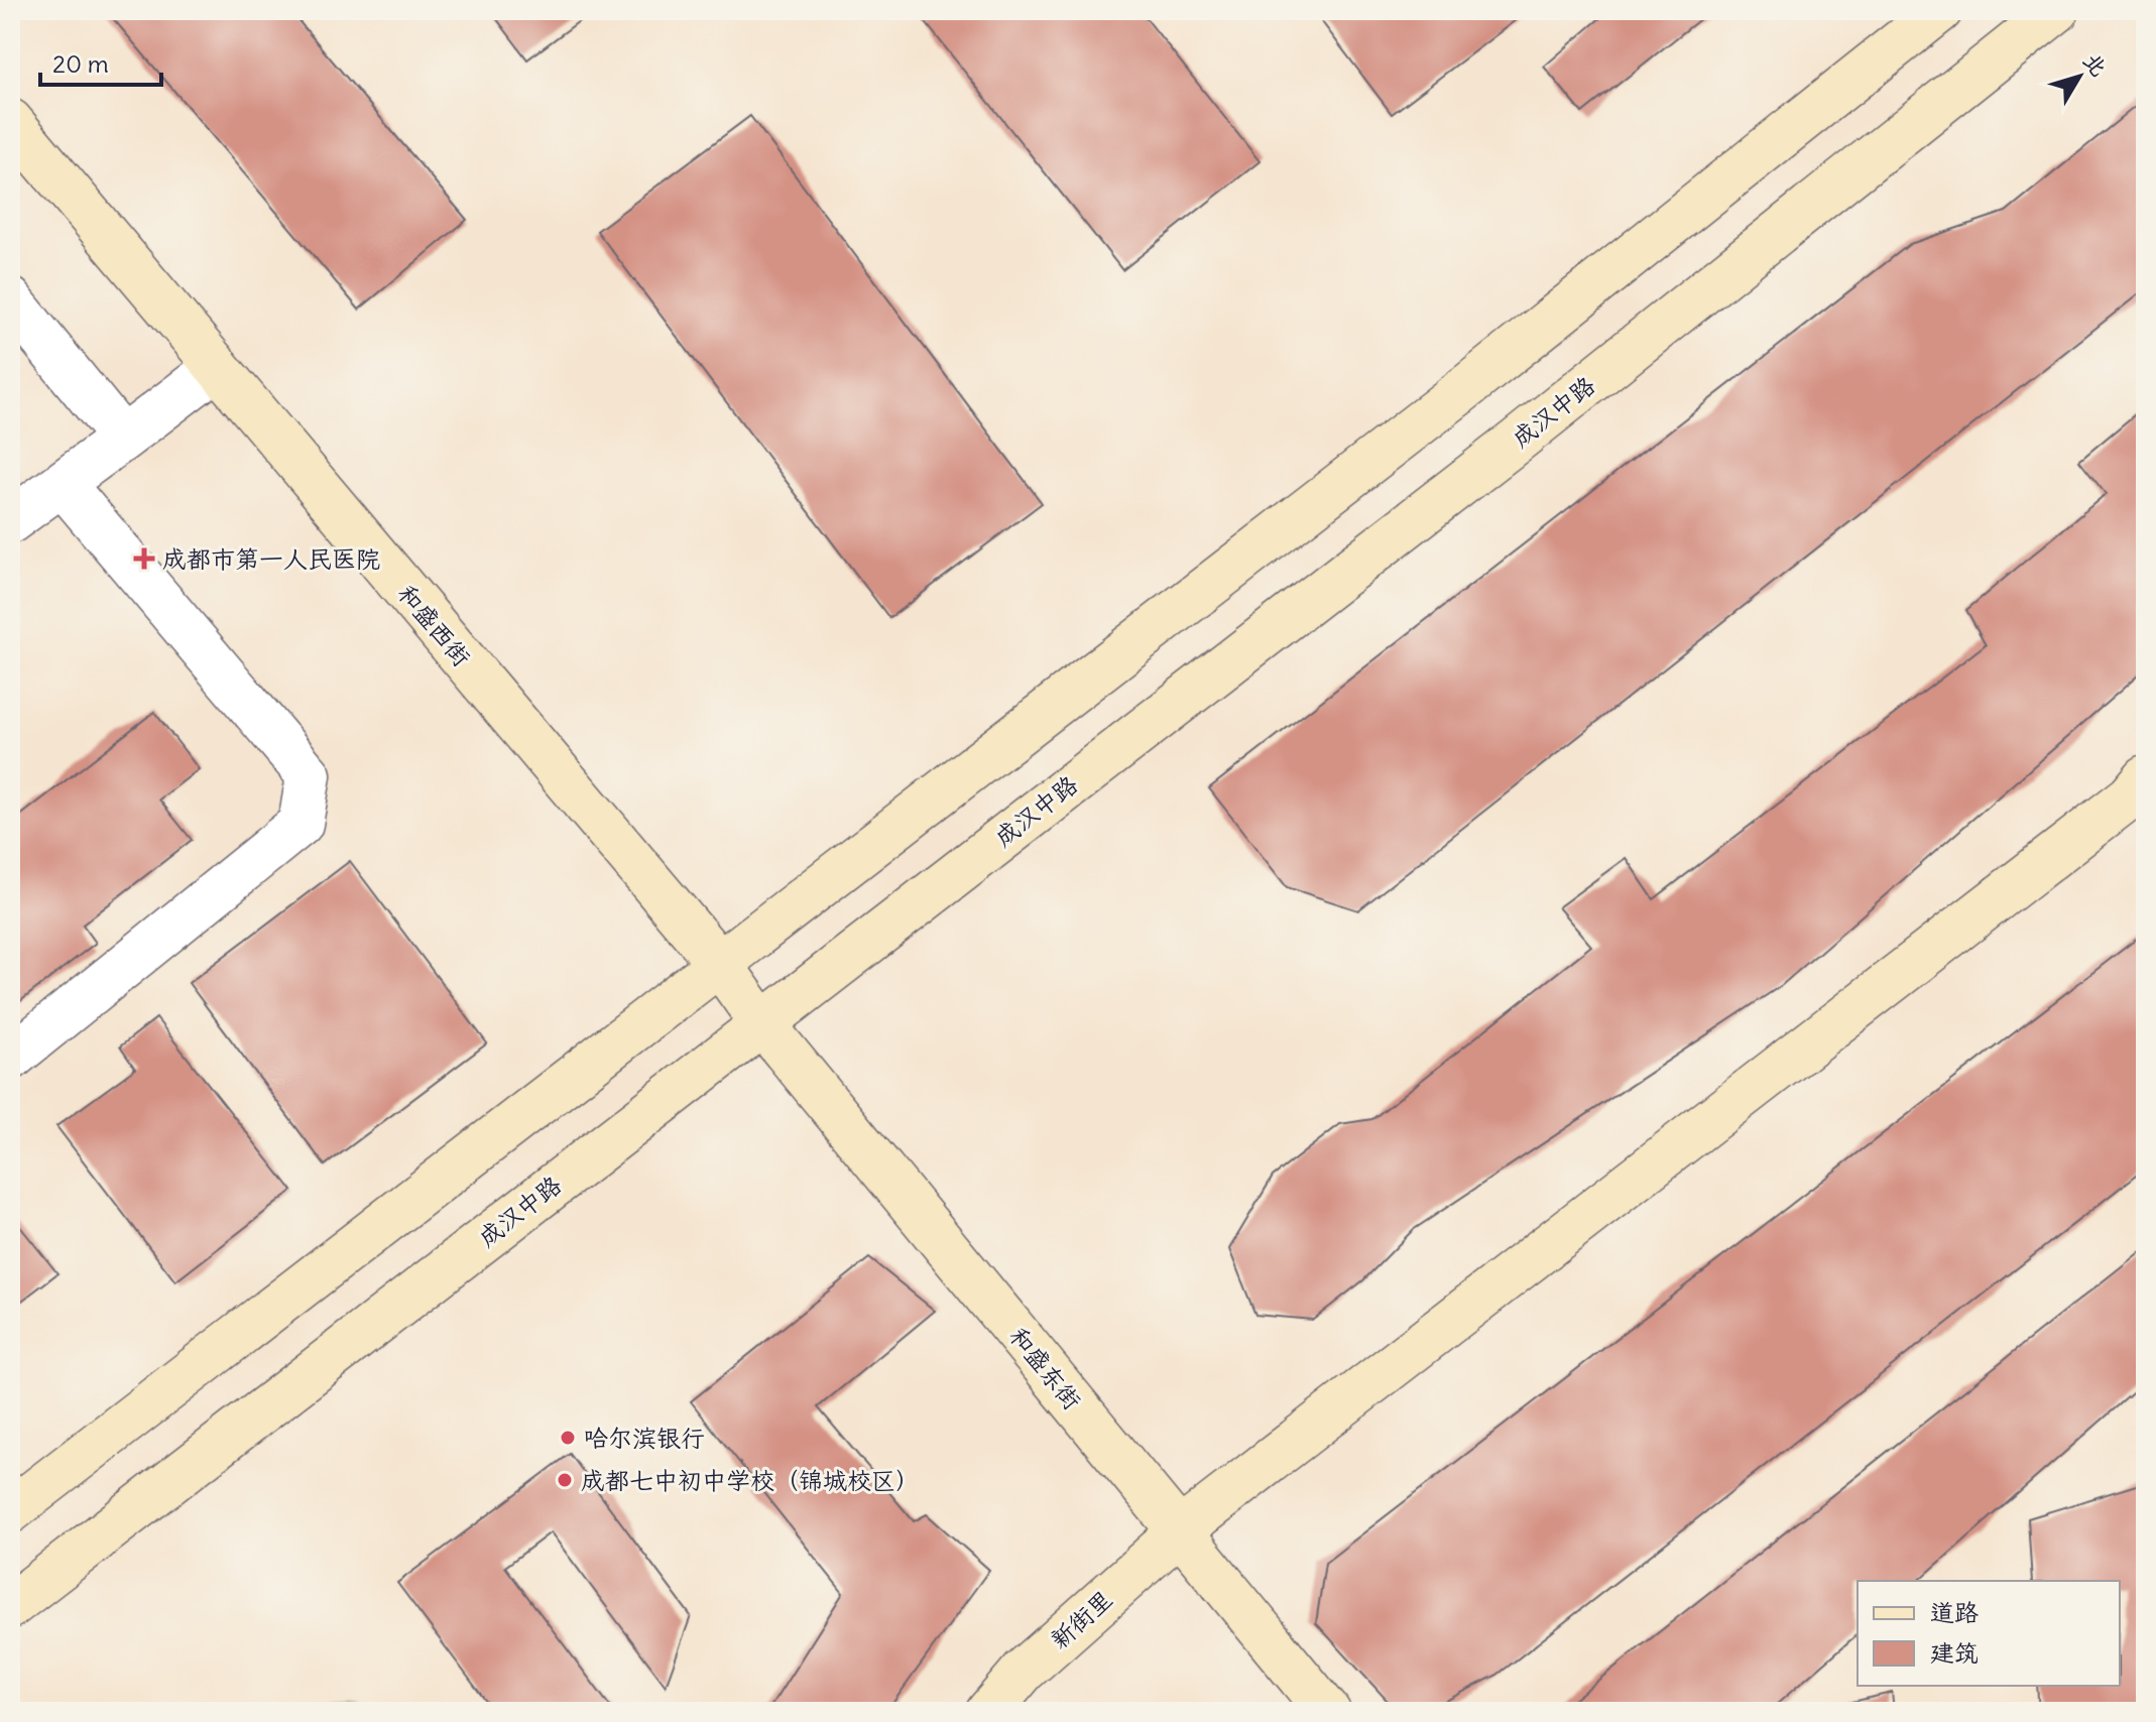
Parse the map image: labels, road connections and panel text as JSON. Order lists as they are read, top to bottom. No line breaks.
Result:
{"streets":{"main road":["成汉中路","和盛西街","和盛东街","新街里"]},"crossings":[["成汉中路","和盛西街"],["成汉中路","和盛东街"],["和盛西街","和盛东街"],["和盛东街","新街里"]],"places":{"health":["成都市第一人民医院"],"other":["哈尔滨银行","成都七中初中学校（锦城校区）"]},"legend":["道路","建筑"],"scale_bar":"20 m","north":"top right"}
